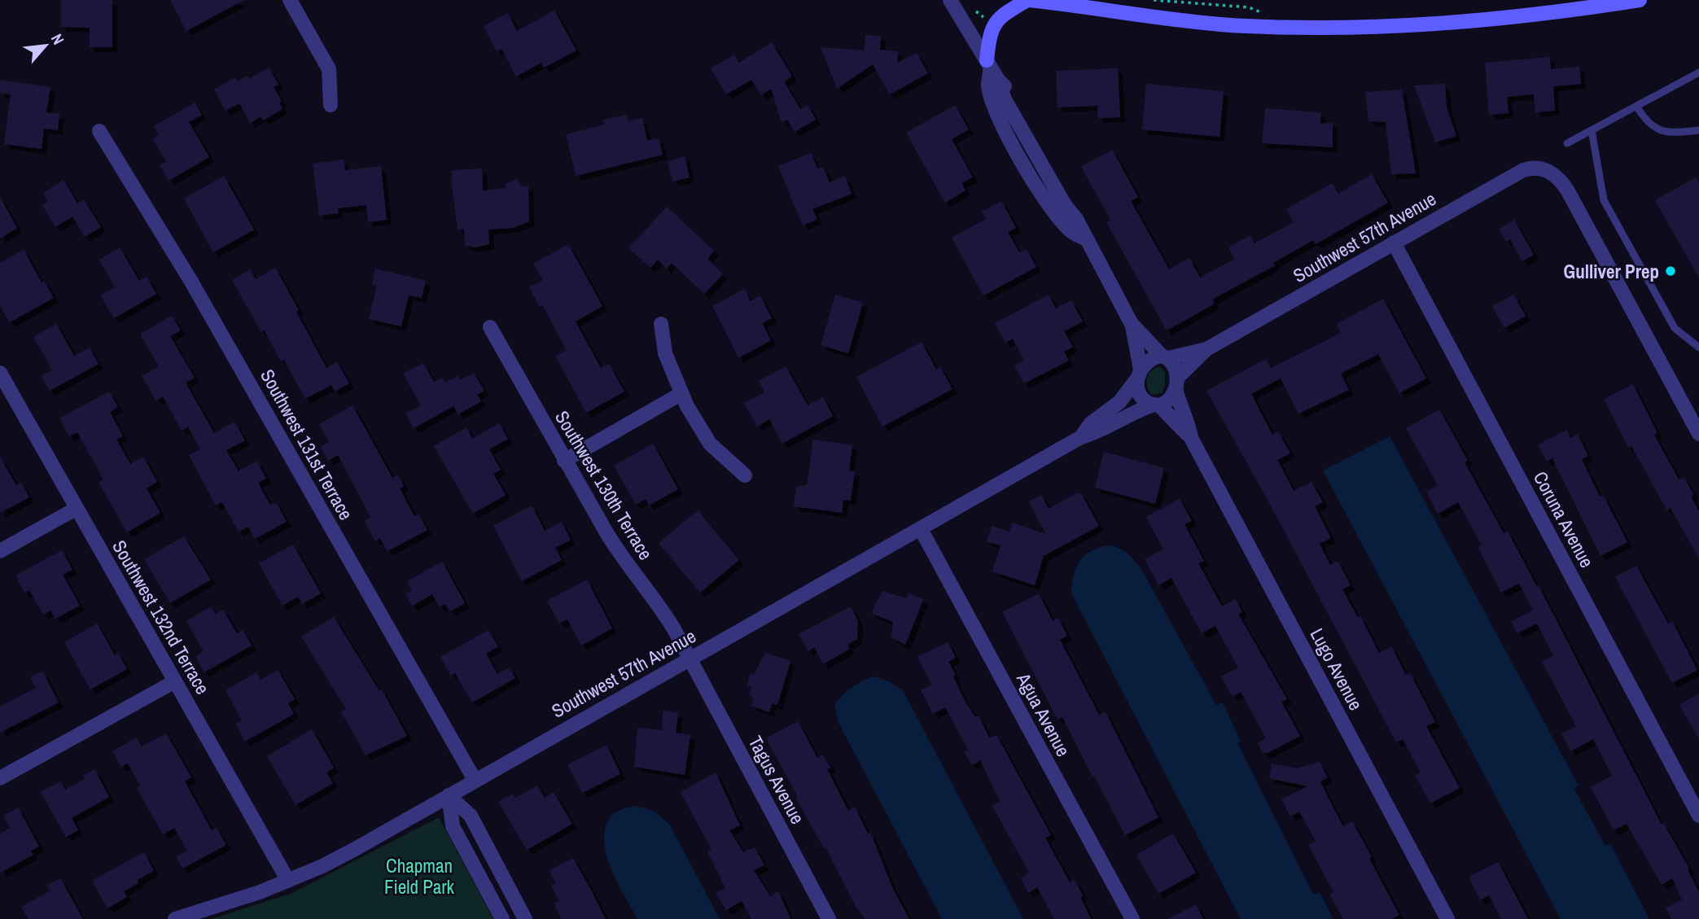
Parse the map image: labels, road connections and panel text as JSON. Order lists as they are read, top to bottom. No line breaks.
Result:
{"streets":{"street":["Southwest 57th Avenue","Southwest 131st Terrace","Southwest 130th Terrace","Coruna Avenue","Southwest 132nd Terrace","Lugo Avenue","Agua Avenue","Tagus Avenue"]},"crossings":[["Southwest 57th Avenue","Southwest 131st Terrace"],["Southwest 57th Avenue","Southwest 130th Terrace"],["Southwest 57th Avenue","Coruna Avenue"],["Southwest 57th Avenue","Southwest 132nd Terrace"],["Southwest 57th Avenue","Agua Avenue"],["Southwest 57th Avenue","Tagus Avenue"],["Southwest 130th Terrace","Tagus Avenue"]],"parks":["Chapman Field Park"],"places":["Gulliver Prep"],"north":"top right"}
